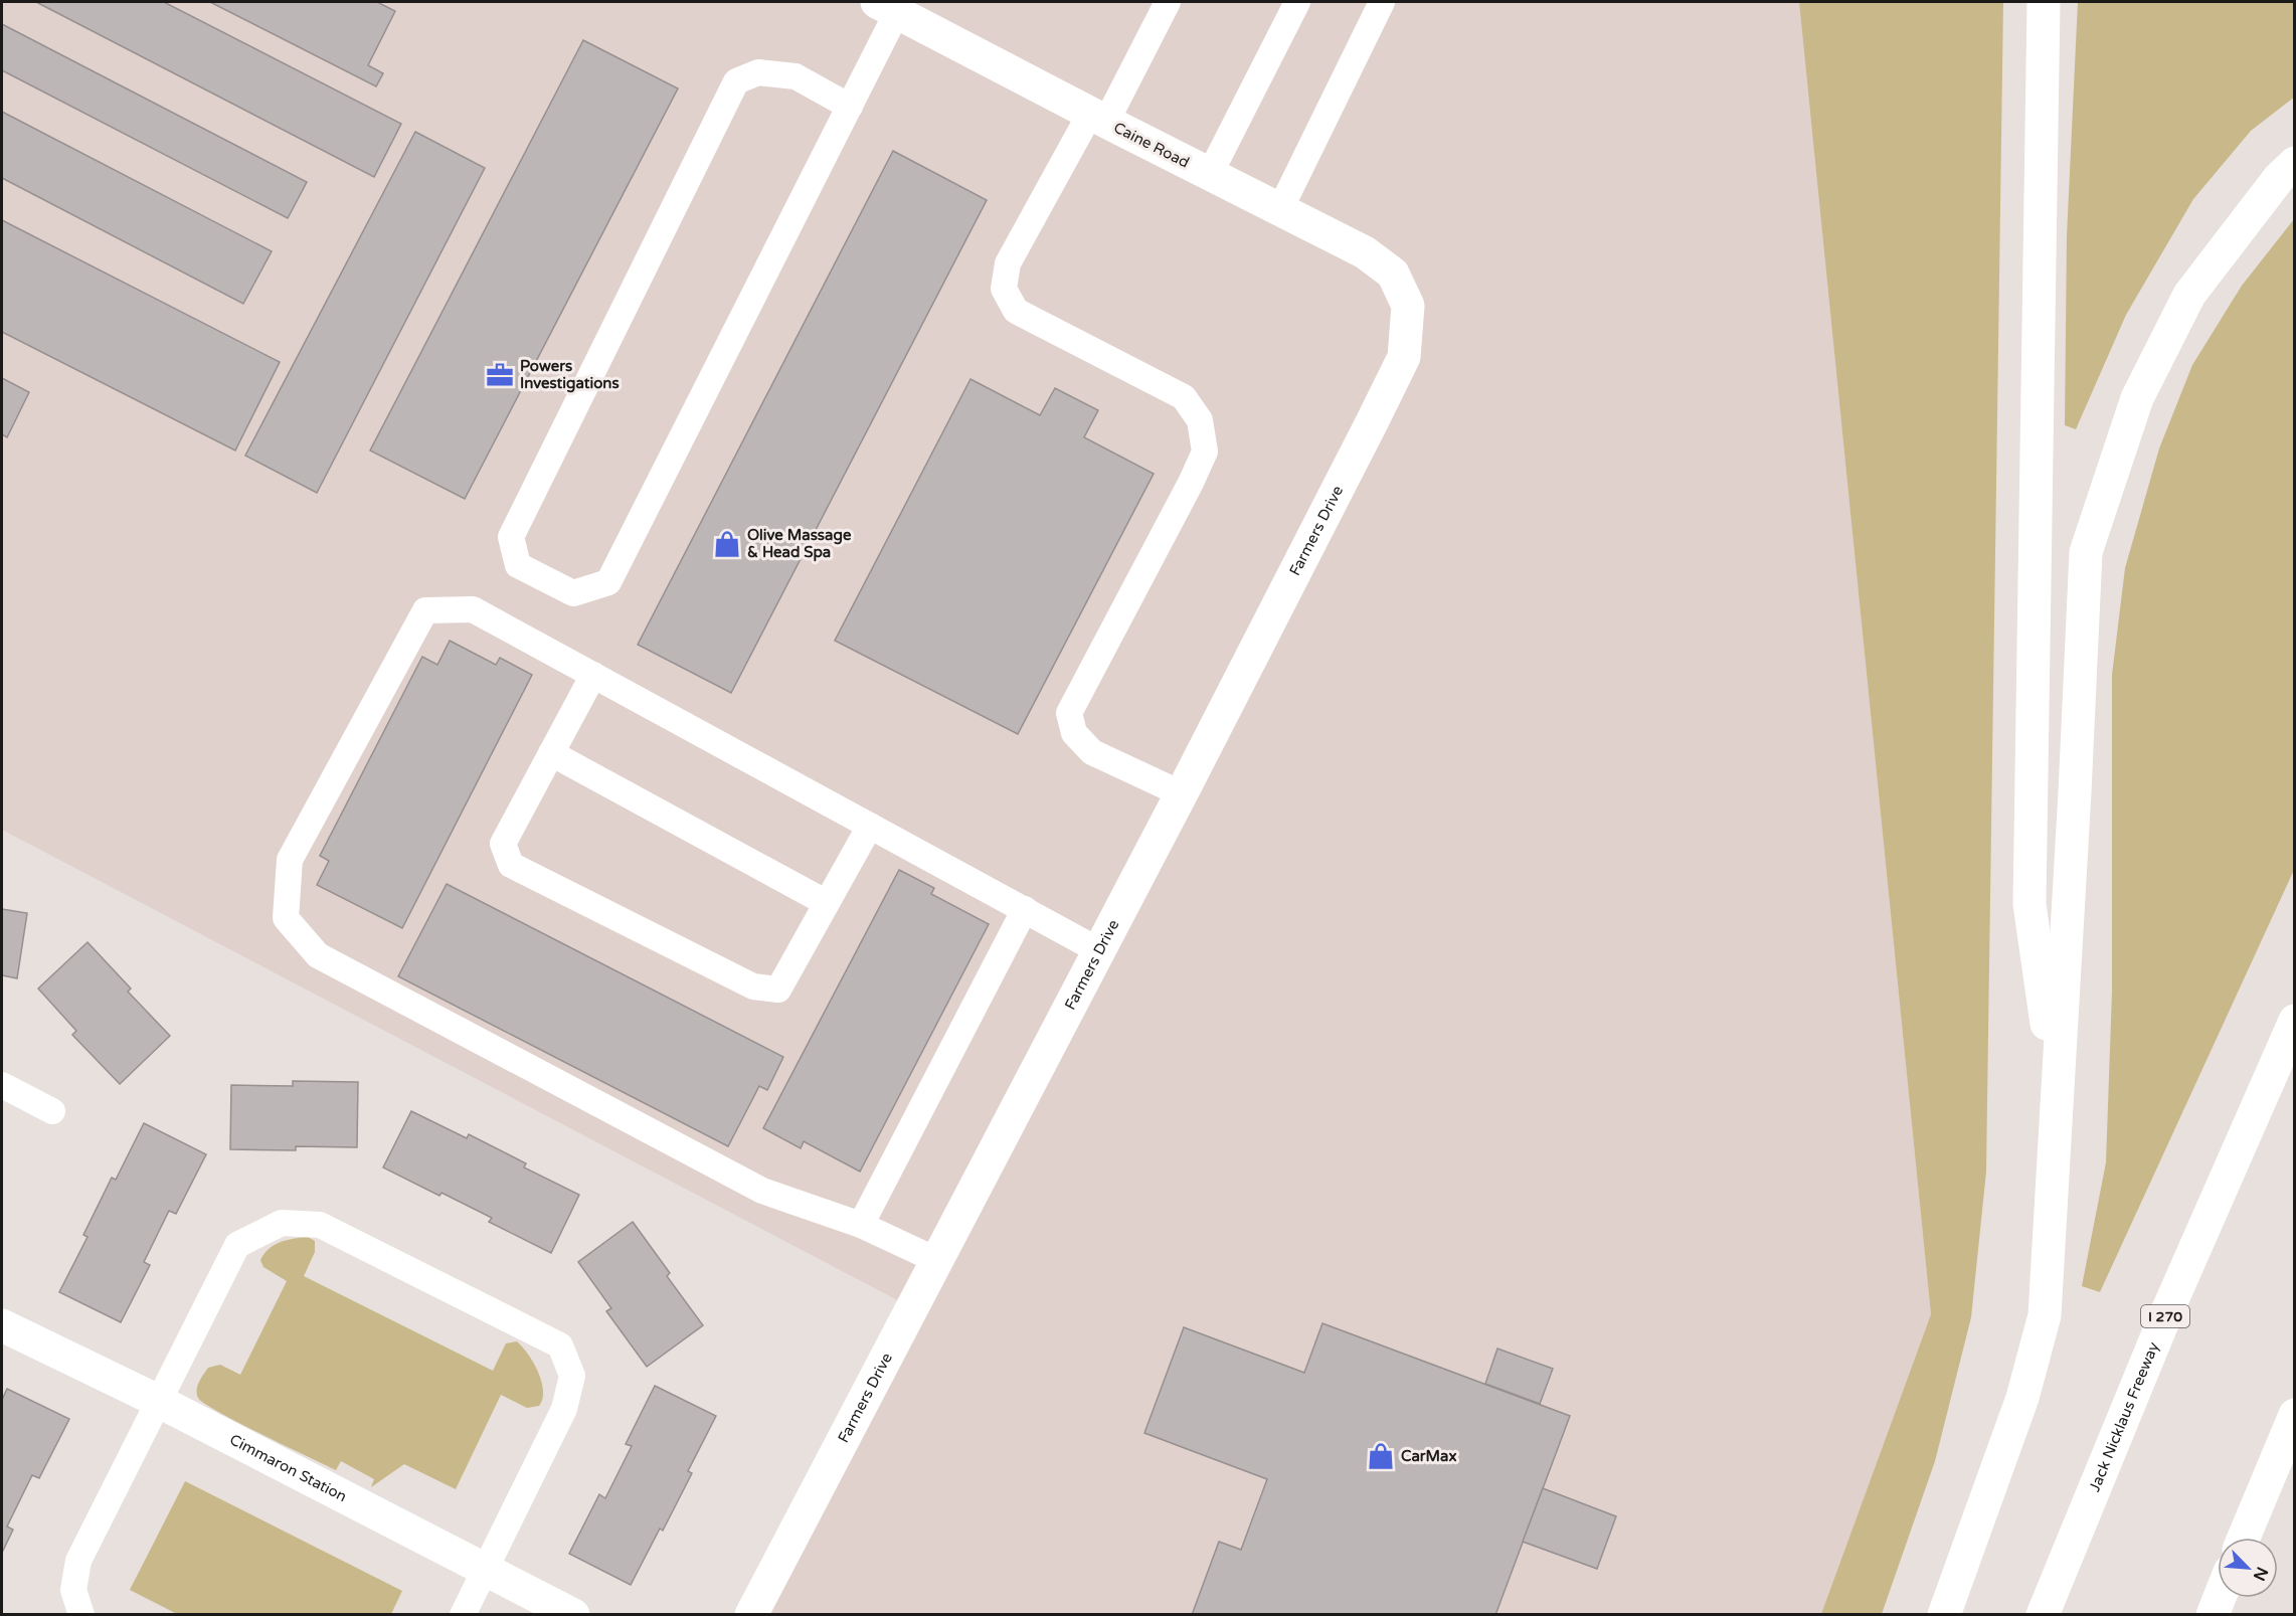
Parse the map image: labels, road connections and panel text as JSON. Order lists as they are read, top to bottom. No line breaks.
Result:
{"streets":{"main road":["Caine Road","Farmers Drive","I 270","Jack Nicklaus Freeway","Cimmaron Station"]},"crossings":[["Caine Road","Farmers Drive"]],"places":{"office":["Powers Investigations"],"shop":["Olive Massage & Head Spa","CarMax"]},"north":"bottom right"}
